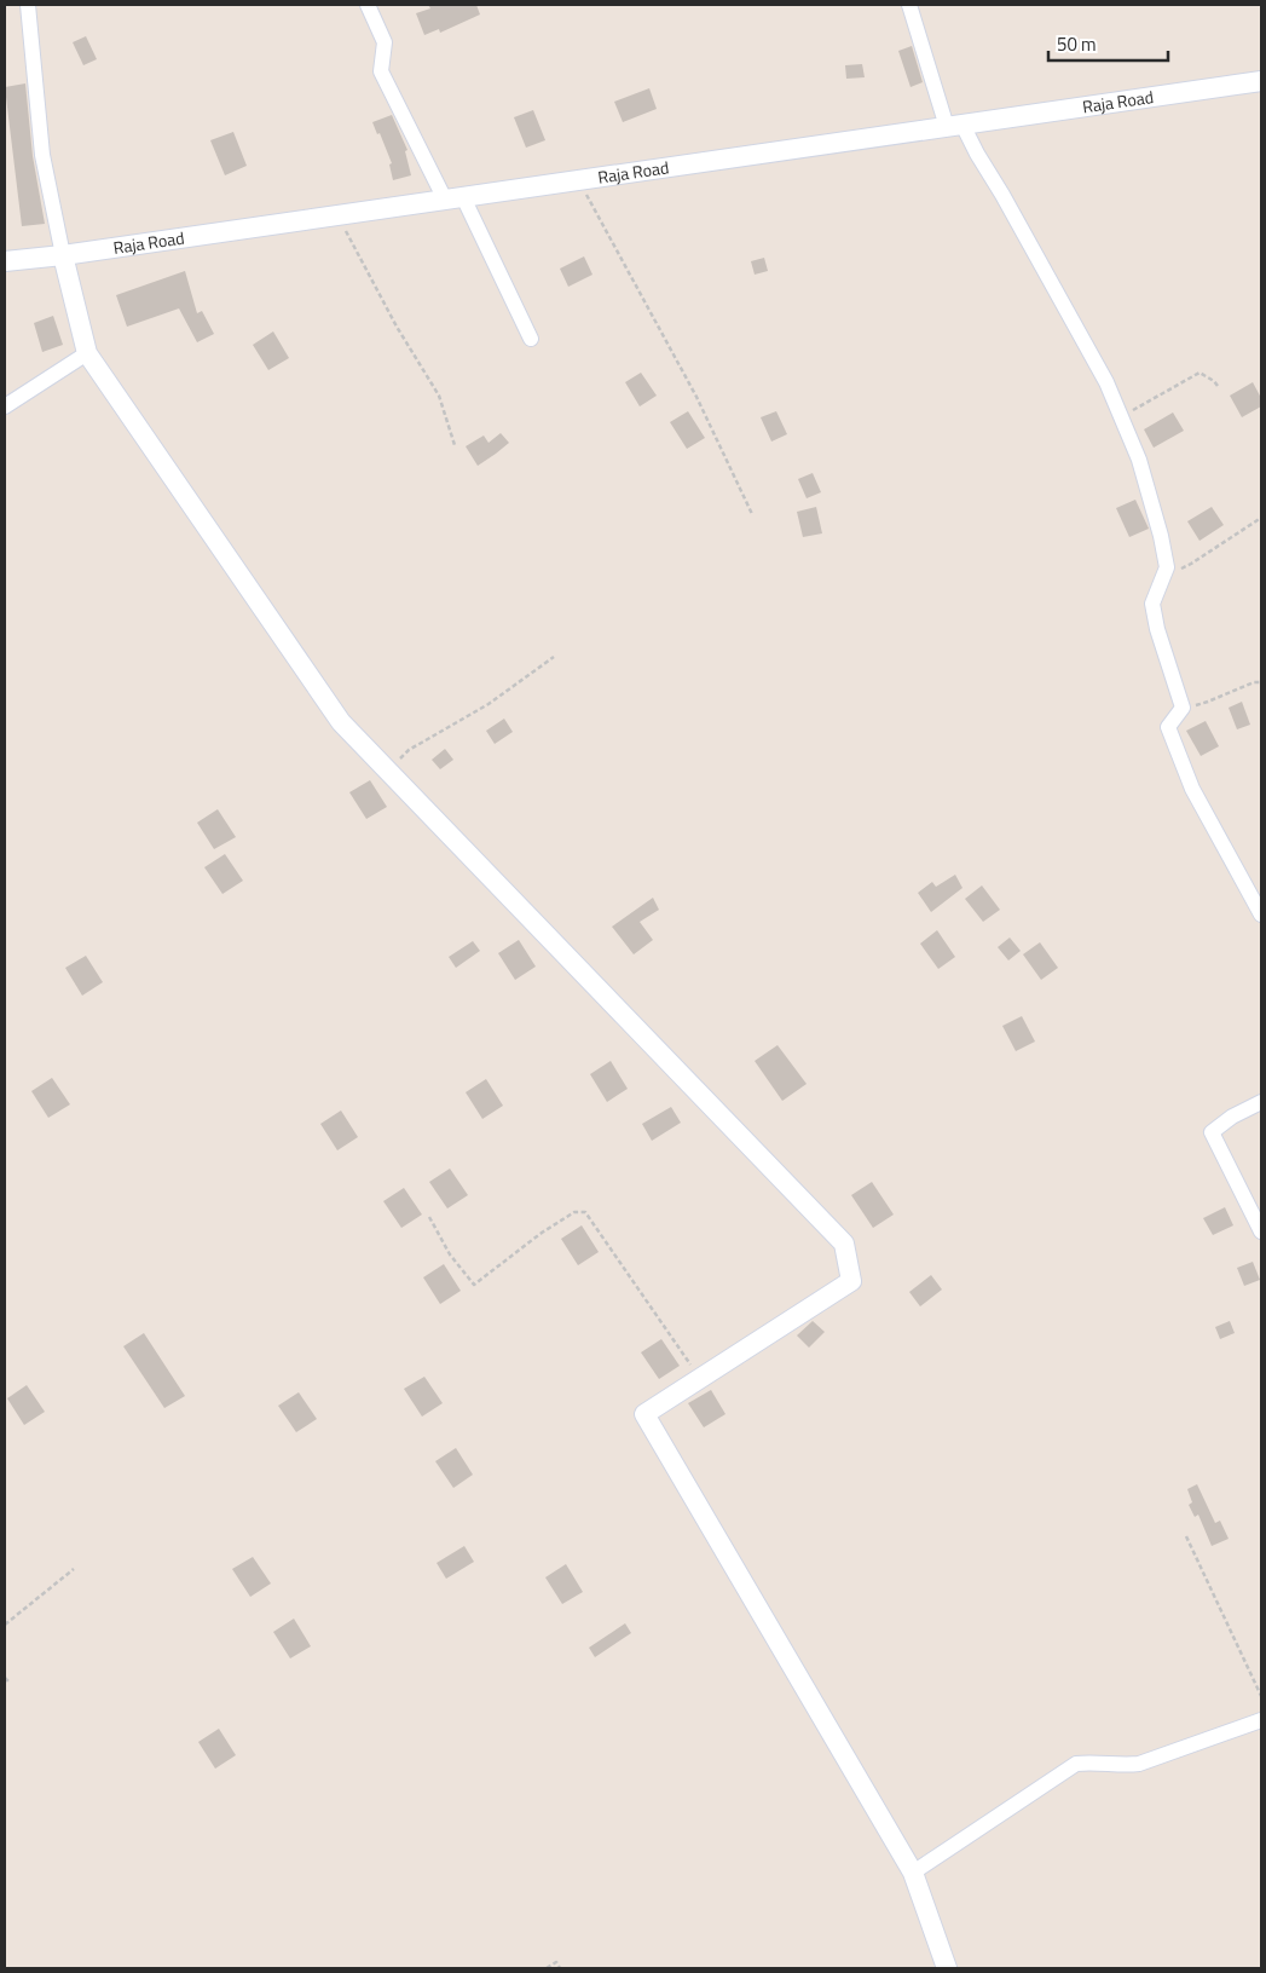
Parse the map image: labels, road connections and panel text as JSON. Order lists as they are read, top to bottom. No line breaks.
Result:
{"streets":{"street":["Raja Road"]},"scale_bar":"50 m"}
